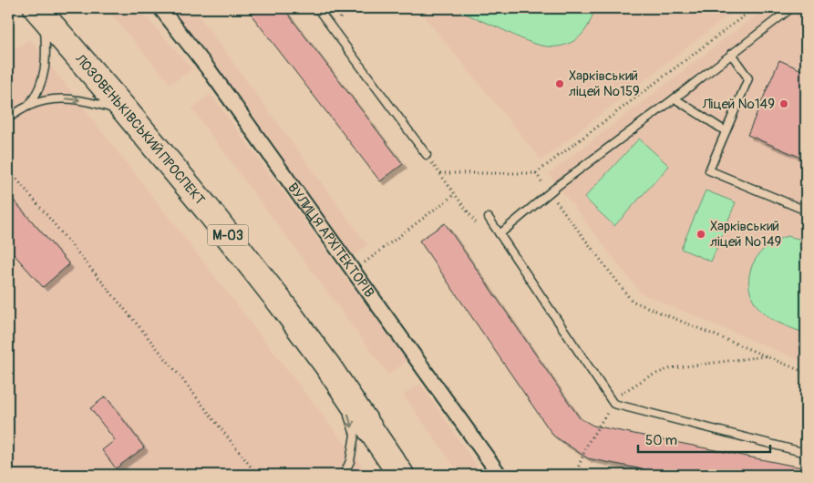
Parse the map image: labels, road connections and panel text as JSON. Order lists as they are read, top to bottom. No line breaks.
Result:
{"streets":{"highway":["ЛОЗОВЕНЬКІВСЬКИЙ ПРОСПЕКТ","М-03"],"street":["ВУЛИЦЯ АРХІТЕКТОРІВ"]},"places":["Харківський ліцей №159","Ліцей №149","Харківський ліцей №149"],"scale_bar":"50 m"}
